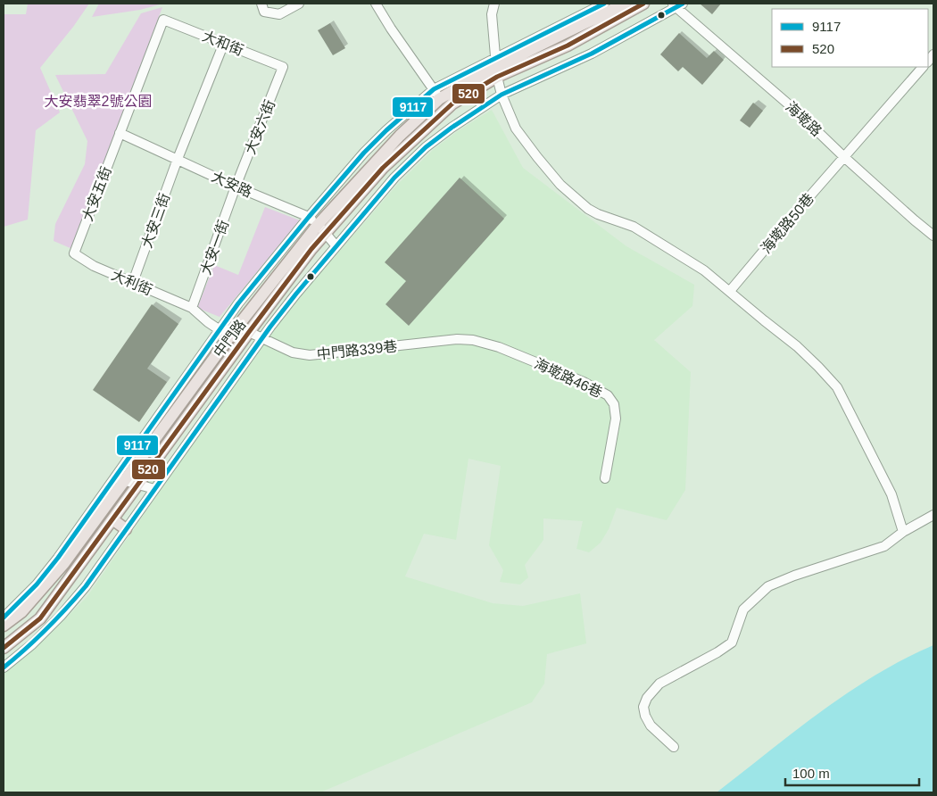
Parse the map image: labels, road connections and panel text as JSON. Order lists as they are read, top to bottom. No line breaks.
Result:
{"streets":{"main road":["中門路"],"street":["大和街","海墘路","大安六街","大安路","大安五街","大安三街","海墘路50巷","大安一街","大利街","中門路339巷","海墘路46巷"]},"crossings":[["大和街","大安六街"],["大和街","大安五街"],["大和街","大安三街"],["海墘路","海墘路50巷"],["海墘路","中門路"],["大安六街","大安路"],["大安六街","大安一街"],["大安路","大安五街"],["大安路","大安三街"],["大安路","大安一街"],["大安路","中門路"],["大安五街","大利街"],["大安三街","大利街"],["大安一街","大利街"],["大利街","中門路"],["大利街","中門路339巷"],["中門路","中門路339巷"],["中門路339巷","海墘路46巷"]],"parks":["大安翡翠2號公園"],"lines":["transit line 9117","transit line 520"],"legend":["9117","520"],"scale_bar":"100 m"}
